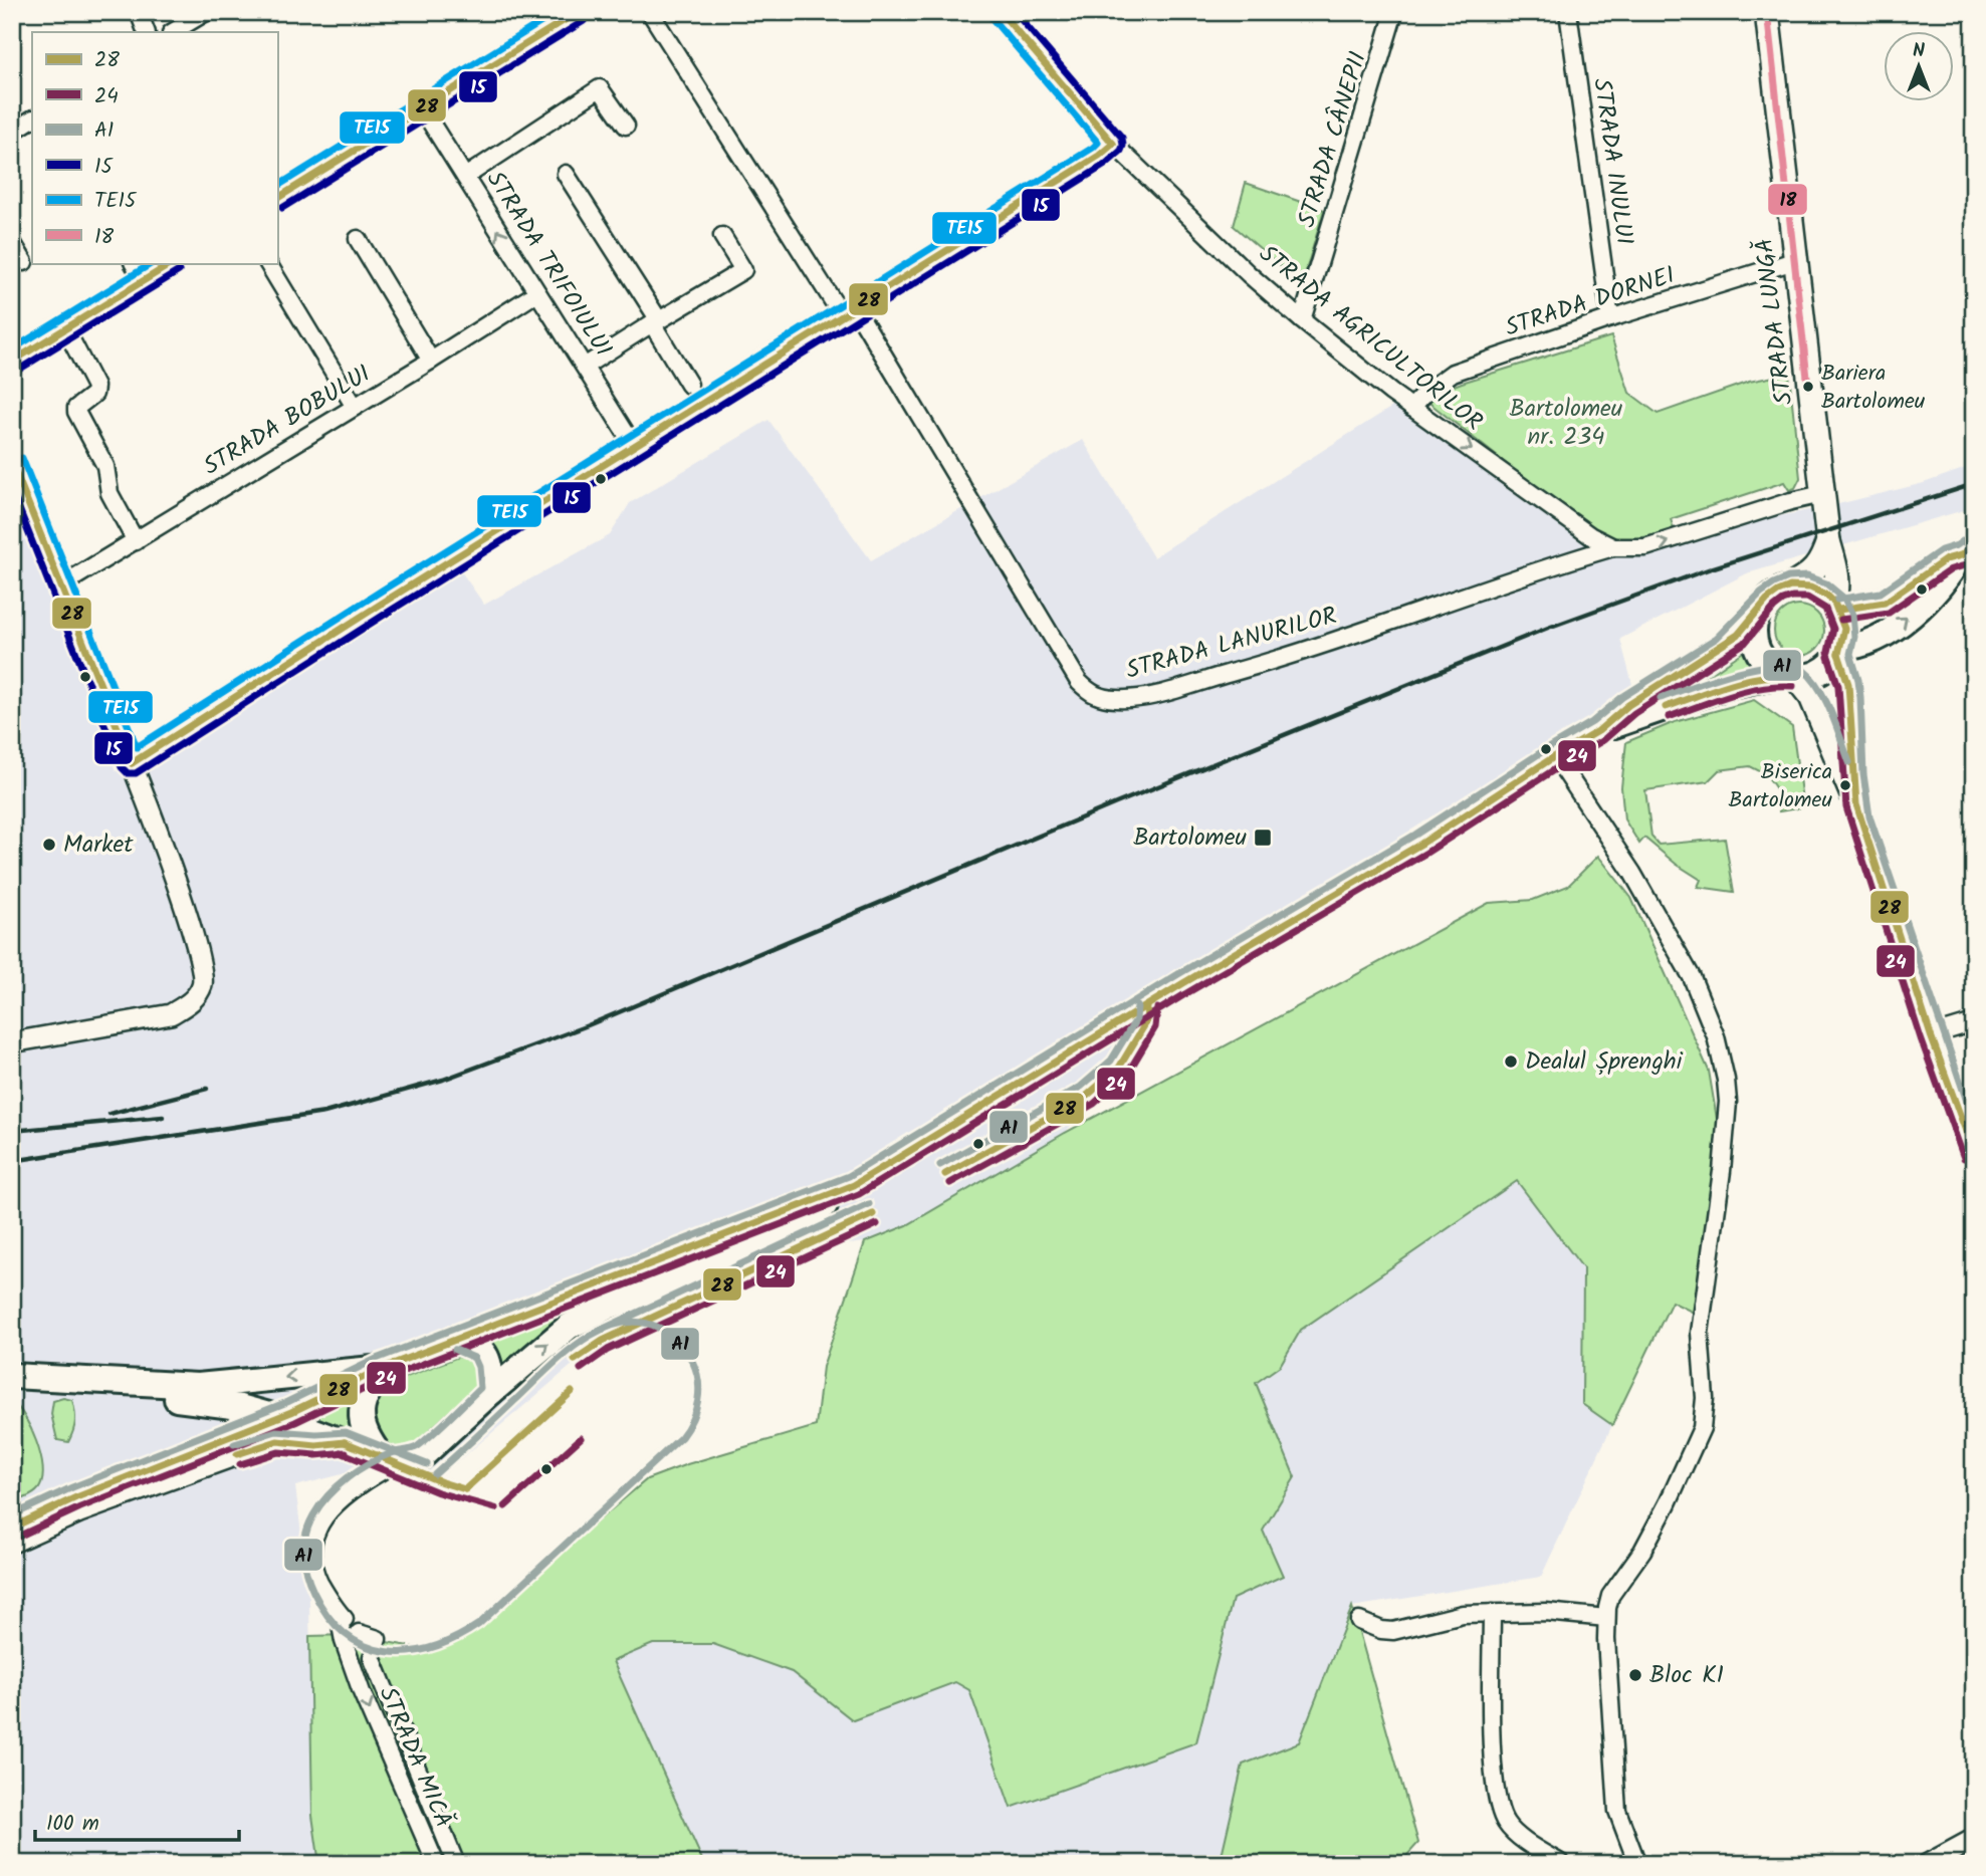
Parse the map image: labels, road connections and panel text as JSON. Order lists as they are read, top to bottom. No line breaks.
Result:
{"streets":{"main road":["STRADA LUNGĂ"],"street":["STRADA CÂNEPII","STRADA INULUI","STRADA TRIFOIULUI","STRADA DORNEI","STRADA AGRICULTORILOR","STRADA BOBULUI","STRADA LANURILOR","STRADA MICĂ"]},"crossings":[["STRADA CÂNEPII","STRADA AGRICULTORILOR"],["STRADA INULUI","STRADA DORNEI"],["STRADA TRIFOIULUI","STRADA BOBULUI"],["STRADA DORNEI","STRADA LUNGĂ"],["STRADA DORNEI","STRADA AGRICULTORILOR"],["STRADA AGRICULTORILOR","STRADA LANURILOR"]],"parks":["Bartolomeu nr. 234"],"places":{"other":["Bariera Bartolomeu","Biserica Bartolomeu","Market","Dealul Șprenghi","Bloc K1"],"transit":["Bartolomeu"]},"lines":["transit line 28","transit line 15","transit line TE15","transit line 18","transit line A1","transit line 24"],"legend":["28","24","A1","15","TE15","18"],"scale_bar":"100 m","north":"top"}
